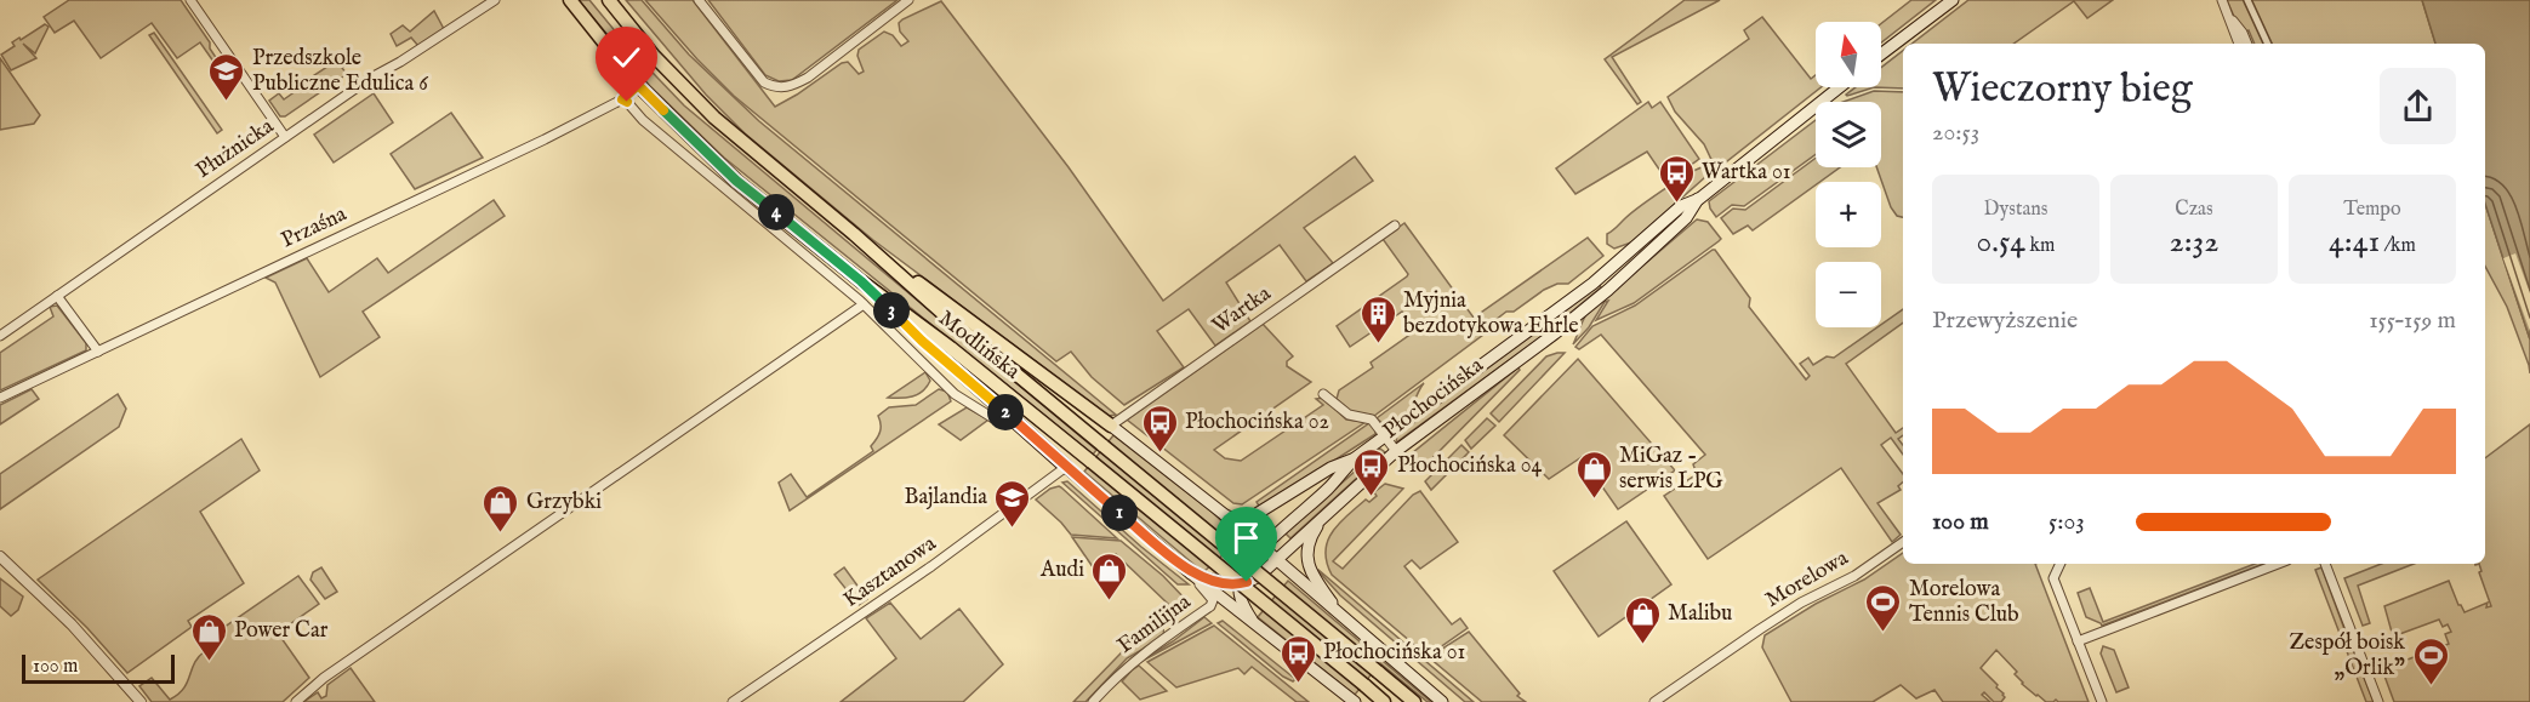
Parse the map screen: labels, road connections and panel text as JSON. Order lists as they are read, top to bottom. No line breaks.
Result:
{"streets":{"main road":["Modlińska","Płochocińska"],"street":["Płużnicka","Przaśna","Wartka","Kasztanowa","Morelowa","Familijna"]},"crossings":[["Przaśna","Modlińska"]],"places":{"school or university":["Przedszkole Publiczne Edulica 6","Bajlandia"],"bus stop":["Wartka 01","Płochocińska 02","Płochocińska 04","Płochocińska 01"],"building":["Myjnia bezdotykowa Ehrle"],"shop":["MiGaz - serwis LPG","Grzybki","Audi","Malibu","Power Car"],"sports":["Morelowa Tennis Club","Zespół boisk „Orlik”"]},"scale_bar":"100 m","north":"top","page":{"map_buttons":["+","−"],"heading":["Wieczorny bieg","20:53"],"stats":[["Dystans","0.54 km"],["Czas","2:32"],["Tempo","4:41 /km"]],"pins":["4","3","2","1"],"chart":["Przewyższenie","155–159 m"],"list":[{"name":"100 m","note":"5:03"}],"scale":"100 m"}}
